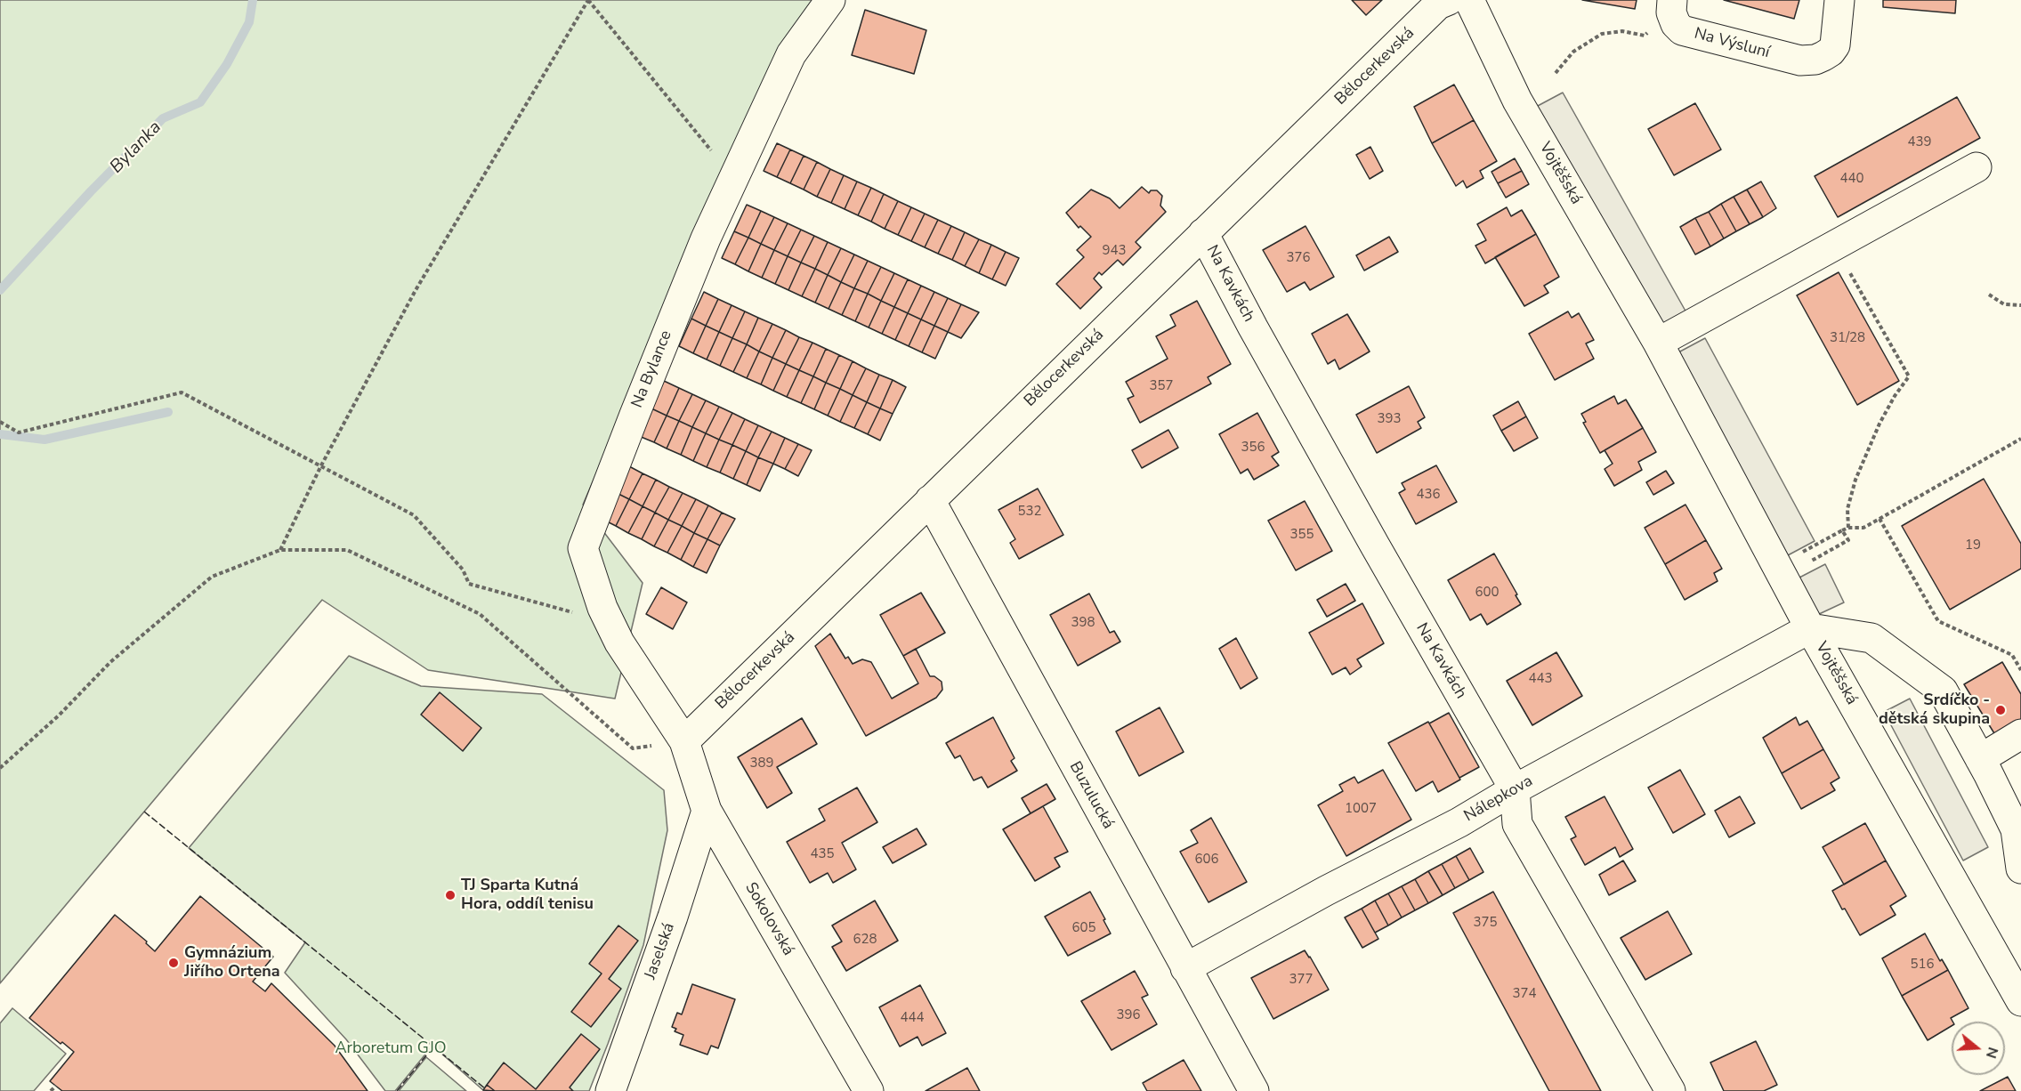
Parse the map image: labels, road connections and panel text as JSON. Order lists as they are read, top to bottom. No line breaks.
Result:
{"streets":{"street":["Na Výsluní","Bělocerkevská","Vojtěšská","Na Kavkách","Na Bylance","Buzulucká","Nálepkova","Sokolovská","Jaselská"]},"crossings":[["Bělocerkevská","Na Kavkách"],["Bělocerkevská","Na Bylance"],["Bělocerkevská","Buzulucká"],["Bělocerkevská","Sokolovská"],["Vojtěšská","Nálepkova"],["Na Kavkách","Nálepkova"],["Na Bylance","Sokolovská"],["Buzulucká","Nálepkova"],["Sokolovská","Jaselská"]],"water":["Bylanka"],"parks":["Arboretum GJO"],"places":["Srdíčko - dětská skupina","TJ Sparta Kutná Hora, oddíl tenisu","Gymnázium Jiřího Ortena"],"house_numbers":["439","440","943","376","31/28","357","393","356","436","532","355","19","600","398","443","389","1007","435","606","375","605","628","516","377","374","396","444"],"north":"right"}
